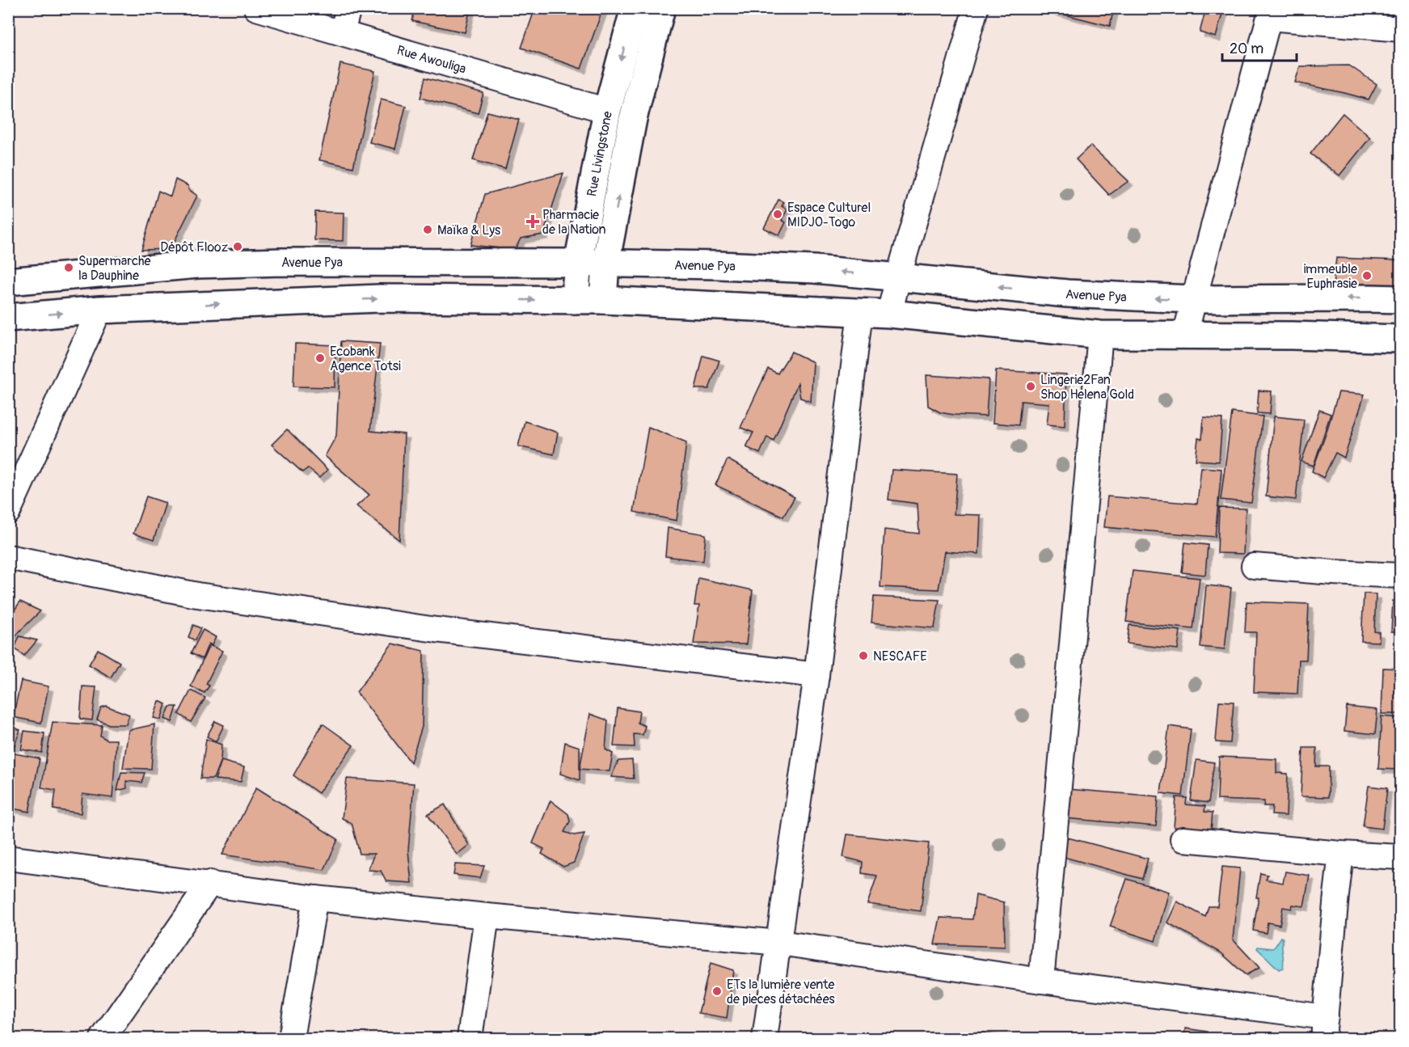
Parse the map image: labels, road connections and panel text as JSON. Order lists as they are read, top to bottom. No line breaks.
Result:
{"streets":{"main road":["Rue Livingstone","Avenue Pya"],"street":["Rue Awouliga"]},"crossings":[["Rue Awouliga","Rue Livingstone"],["Rue Livingstone","Avenue Pya"]],"places":{"other":["Espace Culturel MIDJO-Togo","Maïka & Lys","Dépôt Flooz","Supermarche la Dauphine","immeuble Euphrasie","Ecobank Agence Totsi","Lingerie2Fan Shop Helena Gold","NESCAFE","ETs la lumière vente de pieces détachées"],"health":["Pharmacie de la Nation"]},"scale_bar":"20 m"}
